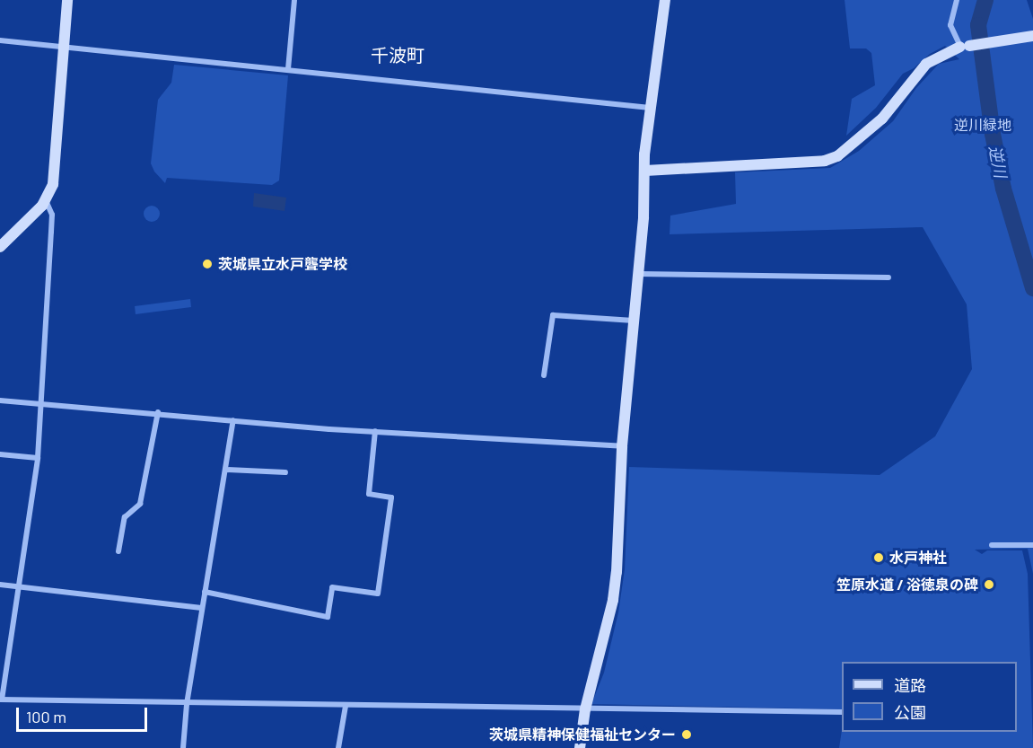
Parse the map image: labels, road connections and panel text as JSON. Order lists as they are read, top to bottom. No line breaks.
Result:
{"districts":["千波町"],"water":["逆川"],"parks":["逆川緑地"],"places":["茨城県立水戸聾学校","水戸神社","笠原水道 / 浴徳泉の碑","茨城県精神保健福祉センター"],"legend":["道路","公園"],"scale_bar":"100 m"}
